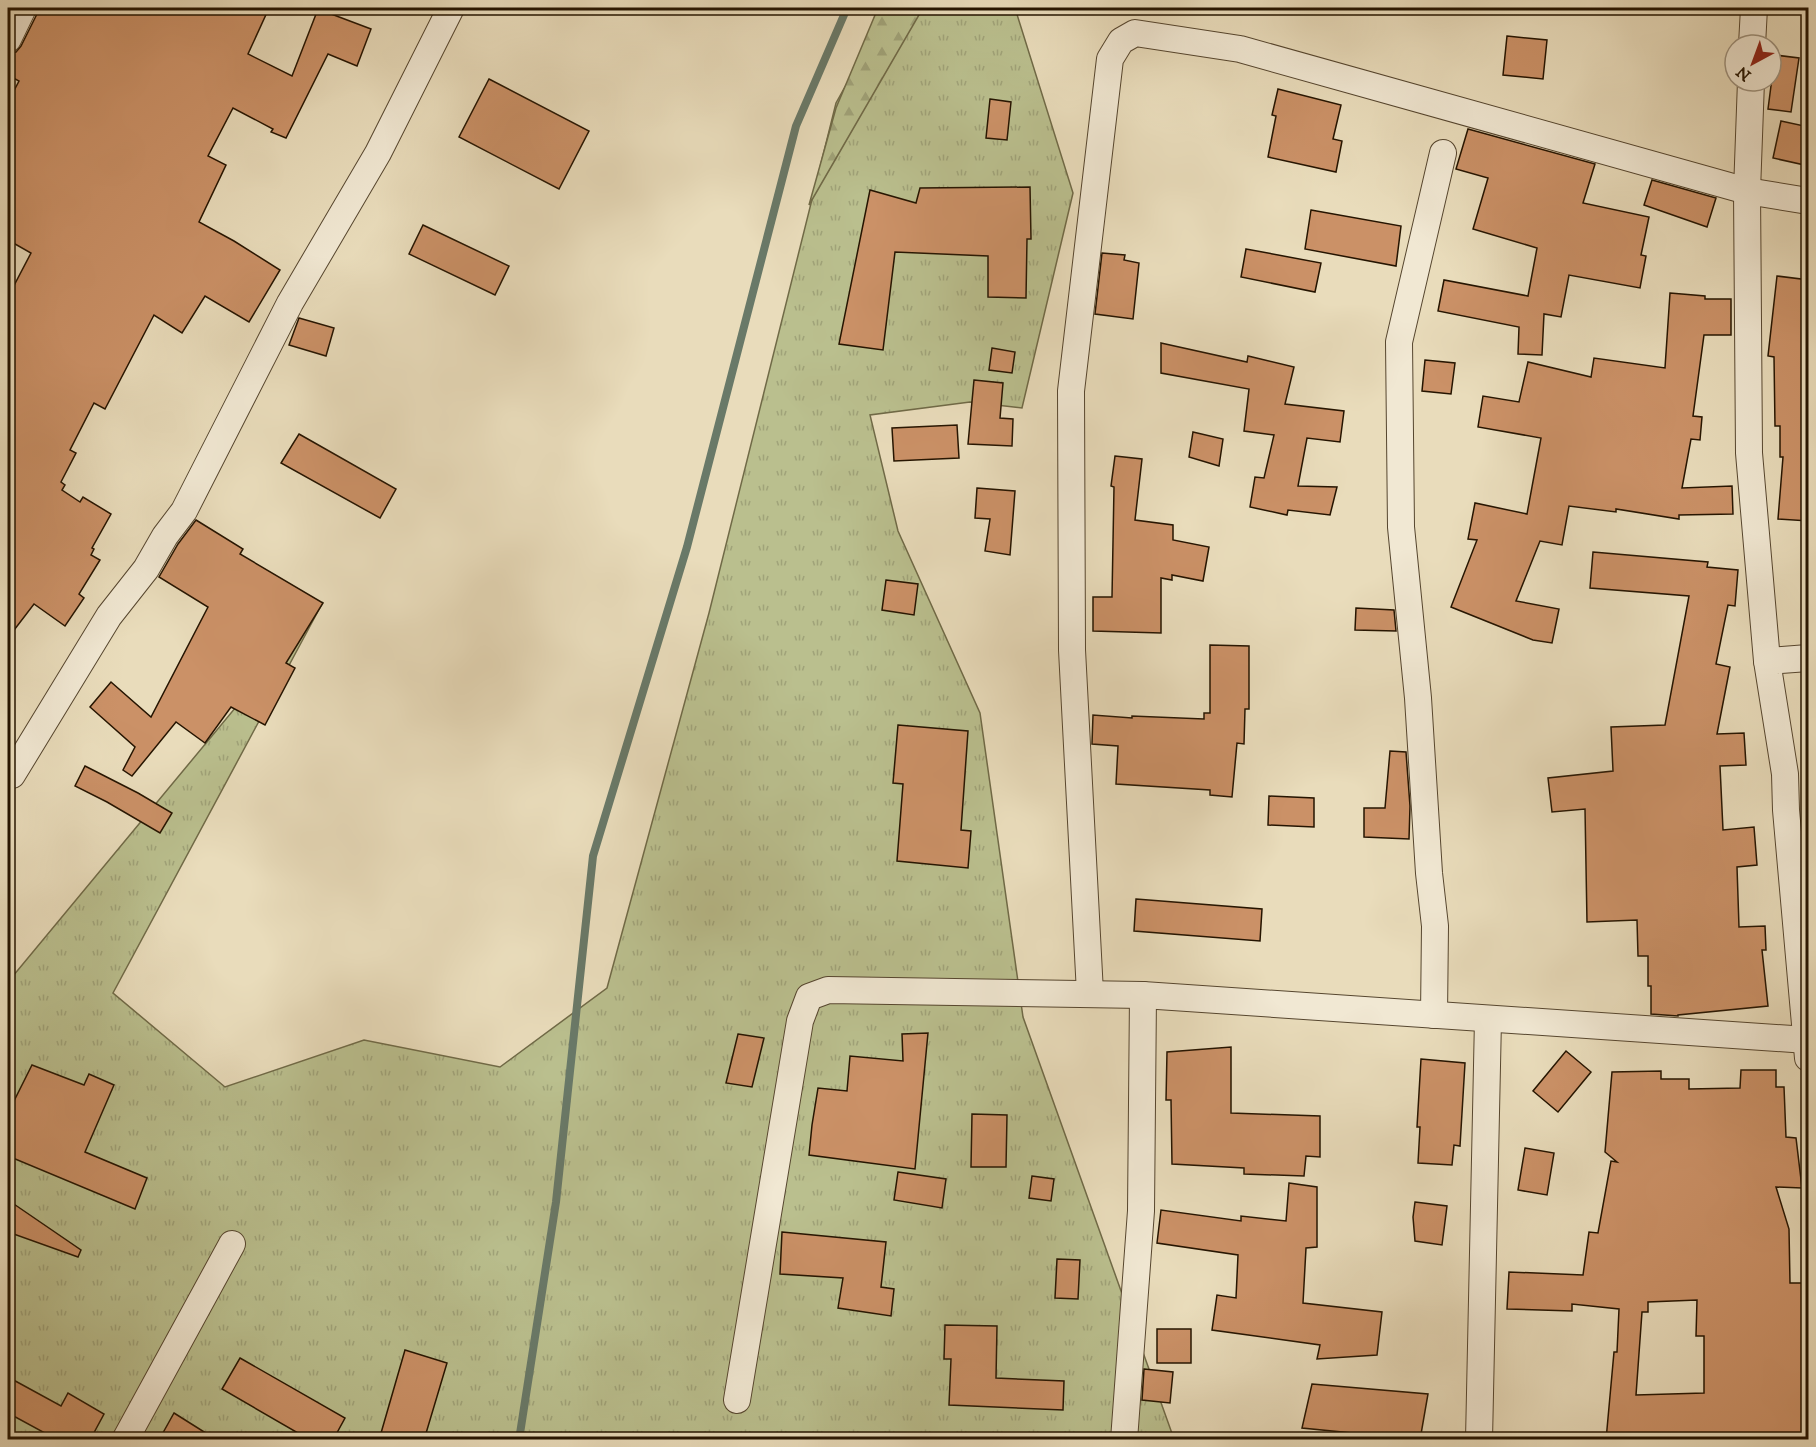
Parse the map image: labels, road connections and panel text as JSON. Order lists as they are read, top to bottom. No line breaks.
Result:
{"north":"bottom left"}
